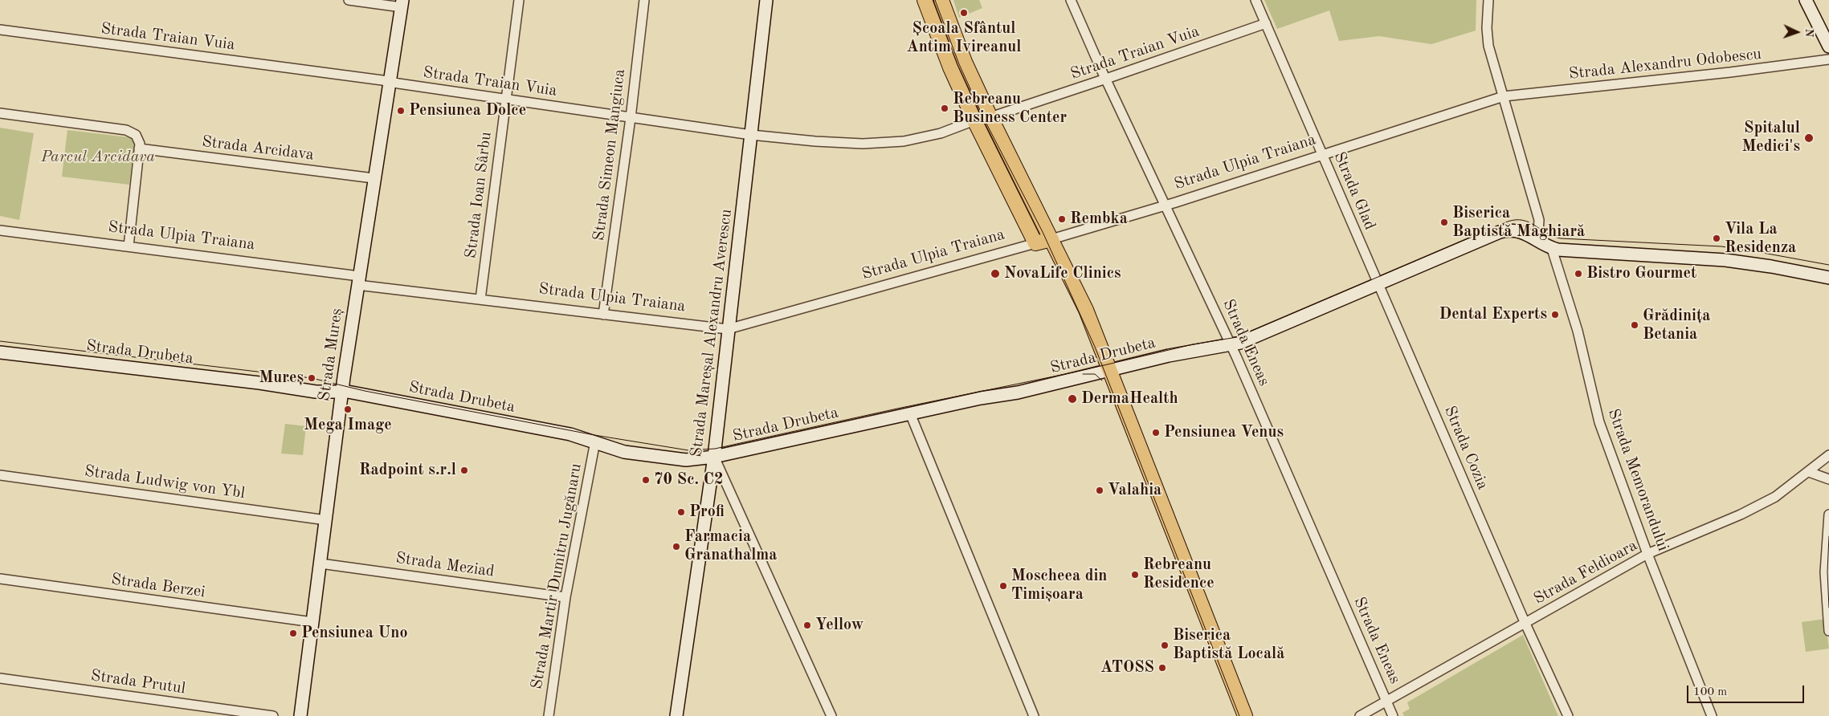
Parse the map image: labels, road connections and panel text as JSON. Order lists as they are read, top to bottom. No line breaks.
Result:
{"streets":{"main road":["Strada Ulpia Traiana"],"street":["Strada Traian Vuia","Strada Alexandru Odobescu","Strada Arcidava","Strada Simeon Mangiuca","Strada Glad","Strada Ioan Sârbu","Strada Mareșal Alexandru Averescu","Strada Eneas","Strada Drubeta","Strada Mureș","Strada Cozia","Strada Memorandului","Strada Ludwig von Ybl","Strada Meziad","Strada Feldioara","Strada Martir Dumitru Jugănaru","Strada Berzei","Strada Prutul"]},"crossings":[["Strada Traian Vuia","Strada Simeon Mangiuca"],["Strada Traian Vuia","Strada Glad"],["Strada Traian Vuia","Strada Ioan Sârbu"],["Strada Traian Vuia","Strada Mareșal Alexandru Averescu"],["Strada Traian Vuia","Strada Eneas"],["Strada Traian Vuia","Strada Mureș"],["Strada Alexandru Odobescu","Strada Ulpia Traiana"],["Strada Arcidava","Strada Mureș"],["Strada Simeon Mangiuca","Strada Ulpia Traiana"],["Strada Ulpia Traiana","Strada Glad"],["Strada Ulpia Traiana","Strada Ioan Sârbu"],["Strada Ulpia Traiana","Strada Mareșal Alexandru Averescu"],["Strada Ulpia Traiana","Strada Eneas"],["Strada Ulpia Traiana","Strada Mureș"],["Strada Glad","Strada Drubeta"],["Strada Glad","Strada Cozia"],["Strada Mareșal Alexandru Averescu","Strada Drubeta"],["Strada Eneas","Strada Drubeta"],["Strada Eneas","Strada Feldioara"],["Strada Drubeta","Strada Mureș"],["Strada Drubeta","Strada Cozia"],["Strada Drubeta","Strada Memorandului"],["Strada Drubeta","Strada Martir Dumitru Jugănaru"],["Strada Mureș","Strada Ludwig von Ybl"],["Strada Mureș","Strada Meziad"],["Strada Mureș","Strada Berzei"],["Strada Cozia","Strada Feldioara"],["Strada Memorandului","Strada Feldioara"],["Strada Meziad","Strada Martir Dumitru Jugănaru"]],"parks":["Parcul Arcidava"],"places":["Școala Sfântul Antim Ivireanul","Rebreanu Business Center","Pensiunea Dolce","Spitalul Medici's","Rembka","Biserica Baptistă Maghiară","Vila La Residenza","NovaLife Clinics","Bistro Gourmet","Dental Experts","Grădinița Betania","Mureș","DermaHealth","Mega Image","Pensiunea Venus","Radpoint s.r.l","70 Sc. C2","Valahia","Profi","Farmacia Granathalma","Rebreanu Residence","Moscheea din Timișoara","Yellow","Pensiunea Uno","Biserica Baptistă Locală","ATOSS"],"scale_bar":"100 m","north":"right"}
